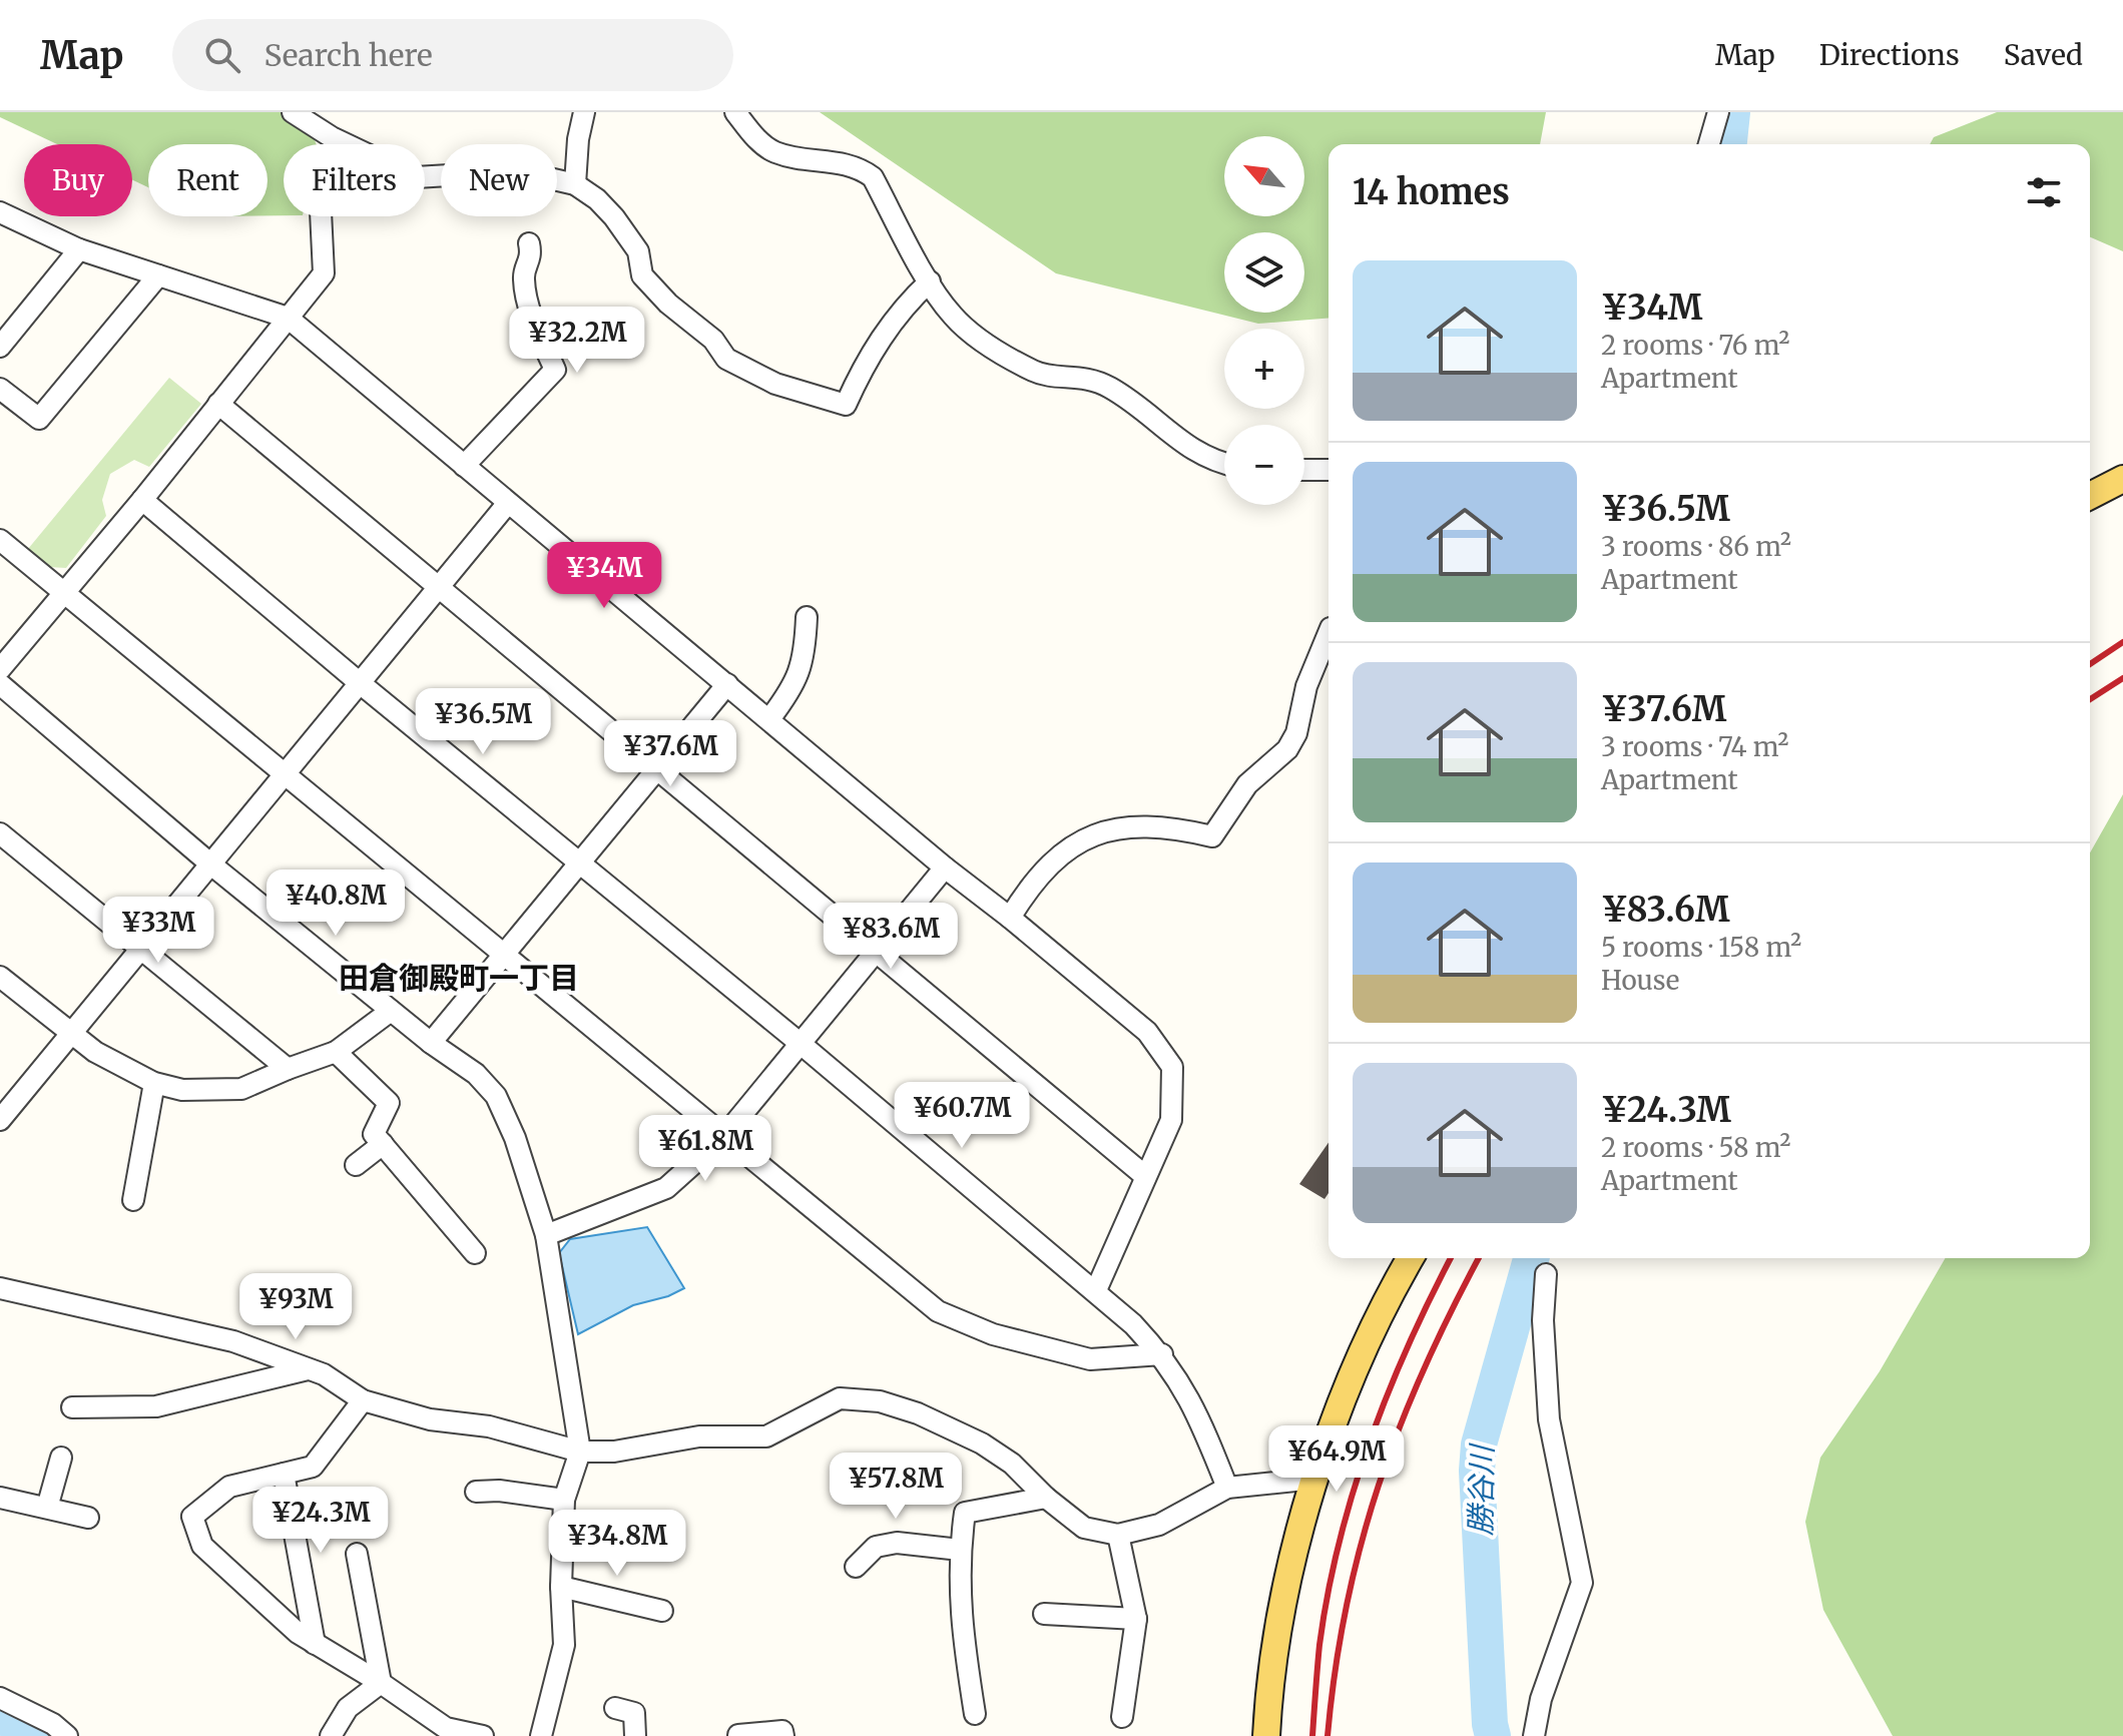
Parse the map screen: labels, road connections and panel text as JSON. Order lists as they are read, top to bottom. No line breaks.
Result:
{"districts":["田倉御殿町一丁目"],"water":["勝谷川"],"north":"top left","page":{"header":"Map","search":"Search here","nav":["Map","Directions","Saved"],"map_buttons":["+","−"],"chip":["Buy","Rent","Filters","New"],"heading":"14 homes","list":[{"name":"¥34M","note":"2 rooms · 76 m² · Apartment"},{"name":"¥36.5M","note":"3 rooms · 86 m² · Apartment"},{"name":"¥37.6M","note":"3 rooms · 74 m² · Apartment"},{"name":"¥83.6M","note":"5 rooms · 158 m² · House"},{"name":"¥24.3M","note":"2 rooms · 58 m² · Apartment"}],"price":["¥32.2M","¥34M","¥36.5M","¥37.6M","¥40.8M","¥33M","¥83.6M","¥60.7M","¥61.8M","¥93M","¥64.9M","¥57.8M","¥24.3M","¥34.8M"]}}
